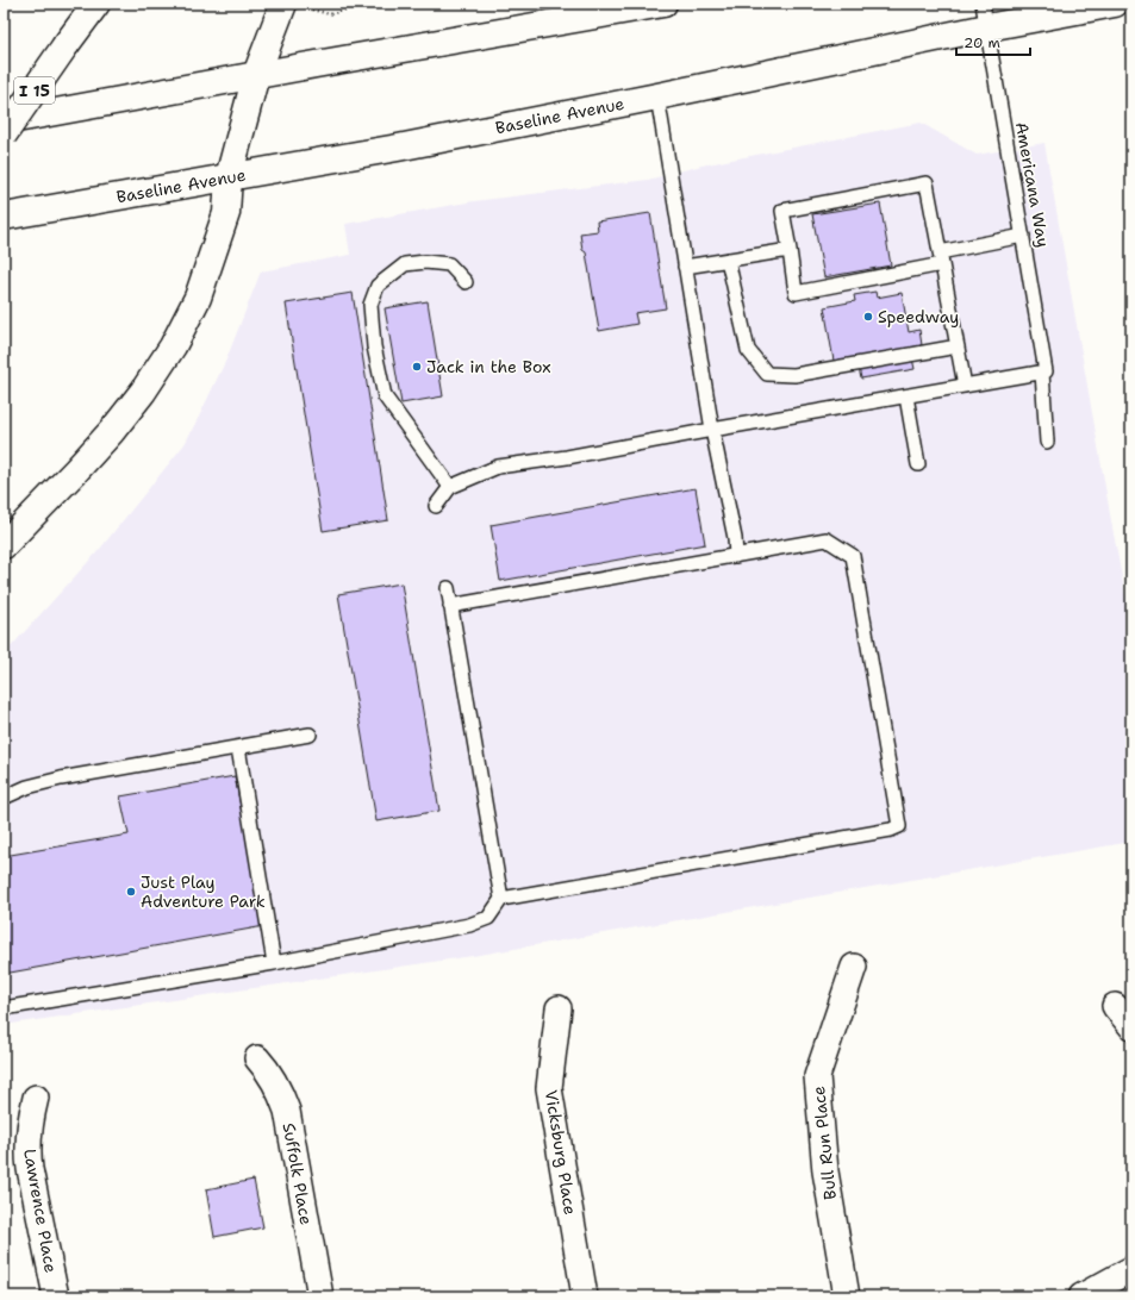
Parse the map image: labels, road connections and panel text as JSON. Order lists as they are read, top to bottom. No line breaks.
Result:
{"streets":{"main road":["I 15","Baseline Avenue"],"street":["Bull Run Place","Vicksburg Place","Suffolk Place","Lawrence Place"],"lane":["Americana Way"]},"crossings":[["Baseline Avenue","Americana Way"]],"places":["Speedway","Jack in the Box","Just Play Adventure Park"],"scale_bar":"20 m"}
